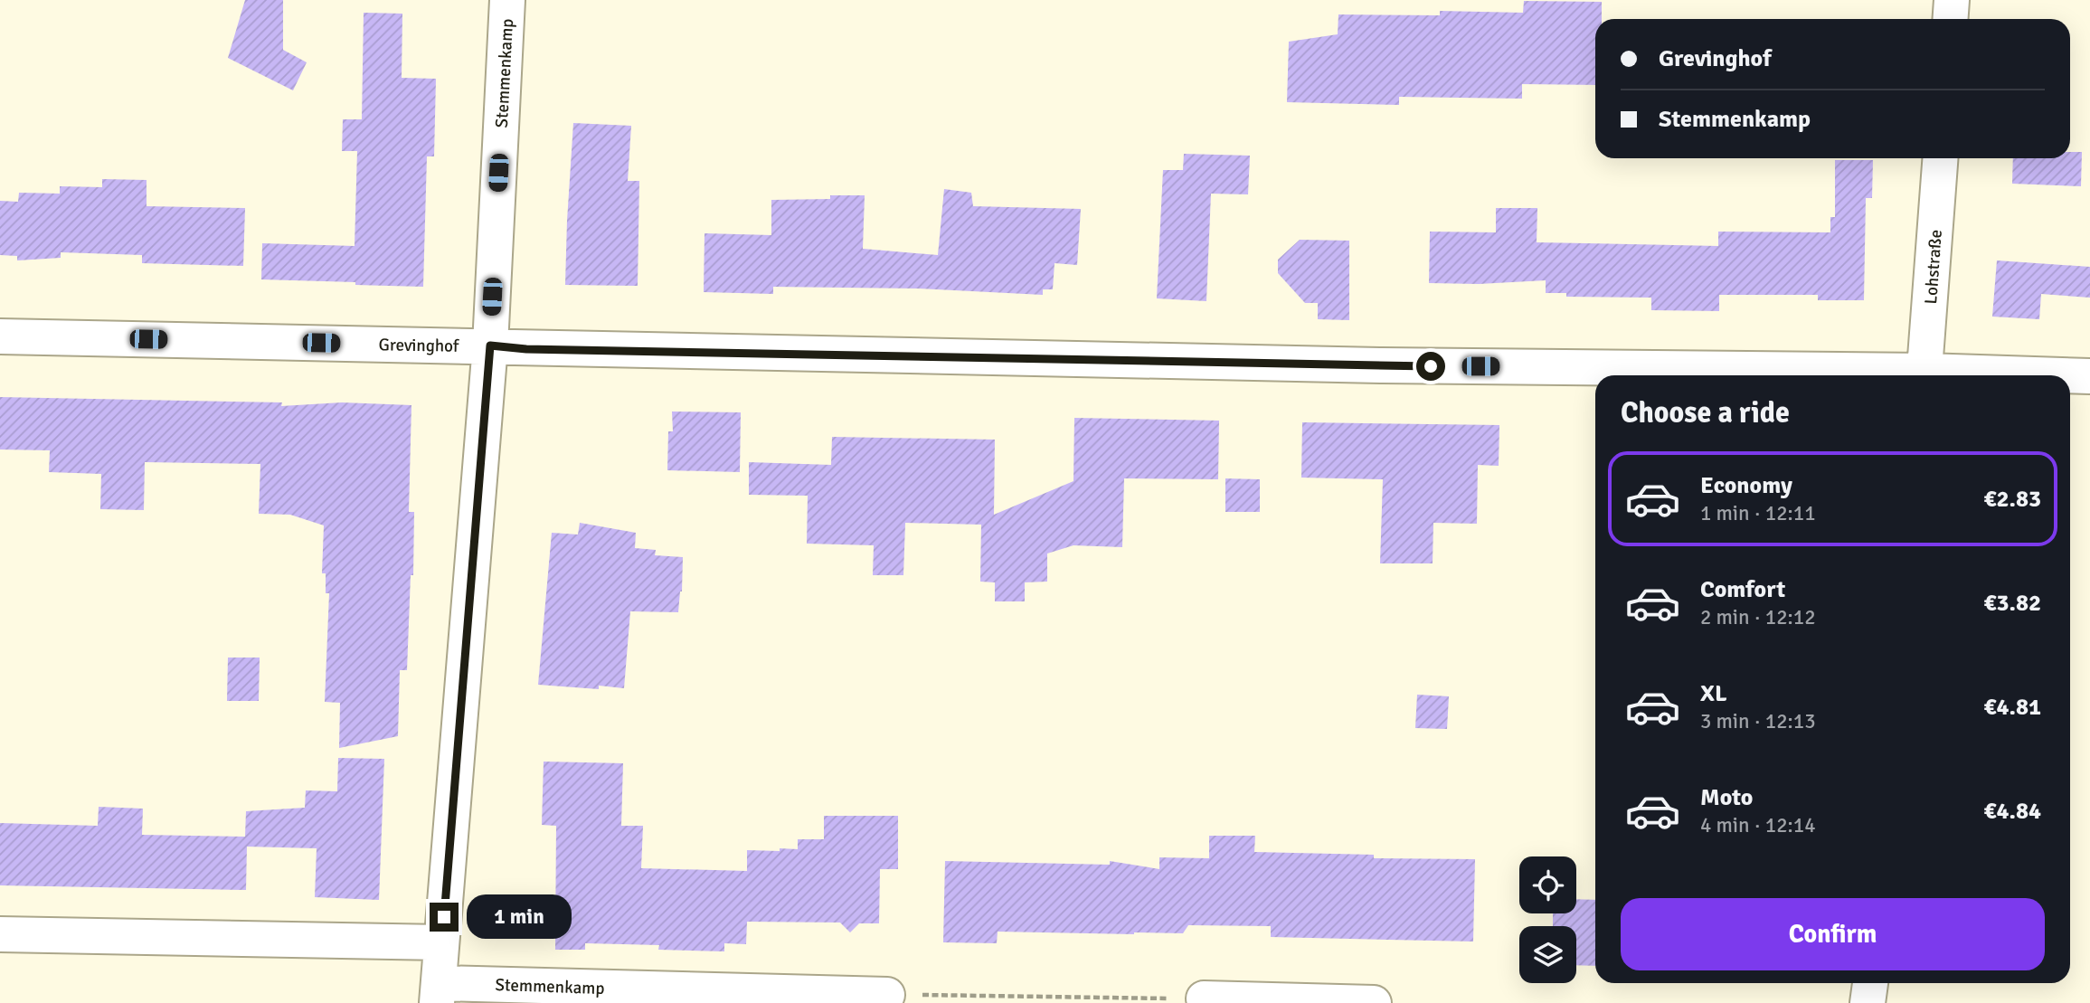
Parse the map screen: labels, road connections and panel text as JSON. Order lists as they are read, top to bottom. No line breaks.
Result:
{"streets":{"street":["Stemmenkamp","Lohstraße","Grevinghof"]},"crossings":[["Stemmenkamp","Grevinghof"]],"page":{"banner":["Grevinghof","Stemmenkamp"],"heading":"Choose a ride","list":[{"name":"Economy","note":"1 min · 12:11","value":"€2.83"},{"name":"Comfort","note":"2 min · 12:12","value":"€3.82"},{"name":"XL","note":"3 min · 12:13","value":"€4.81"},{"name":"Moto","note":"4 min · 12:14","value":"€4.84"}],"buttons":"Confirm","bubble":"1 min"}}
